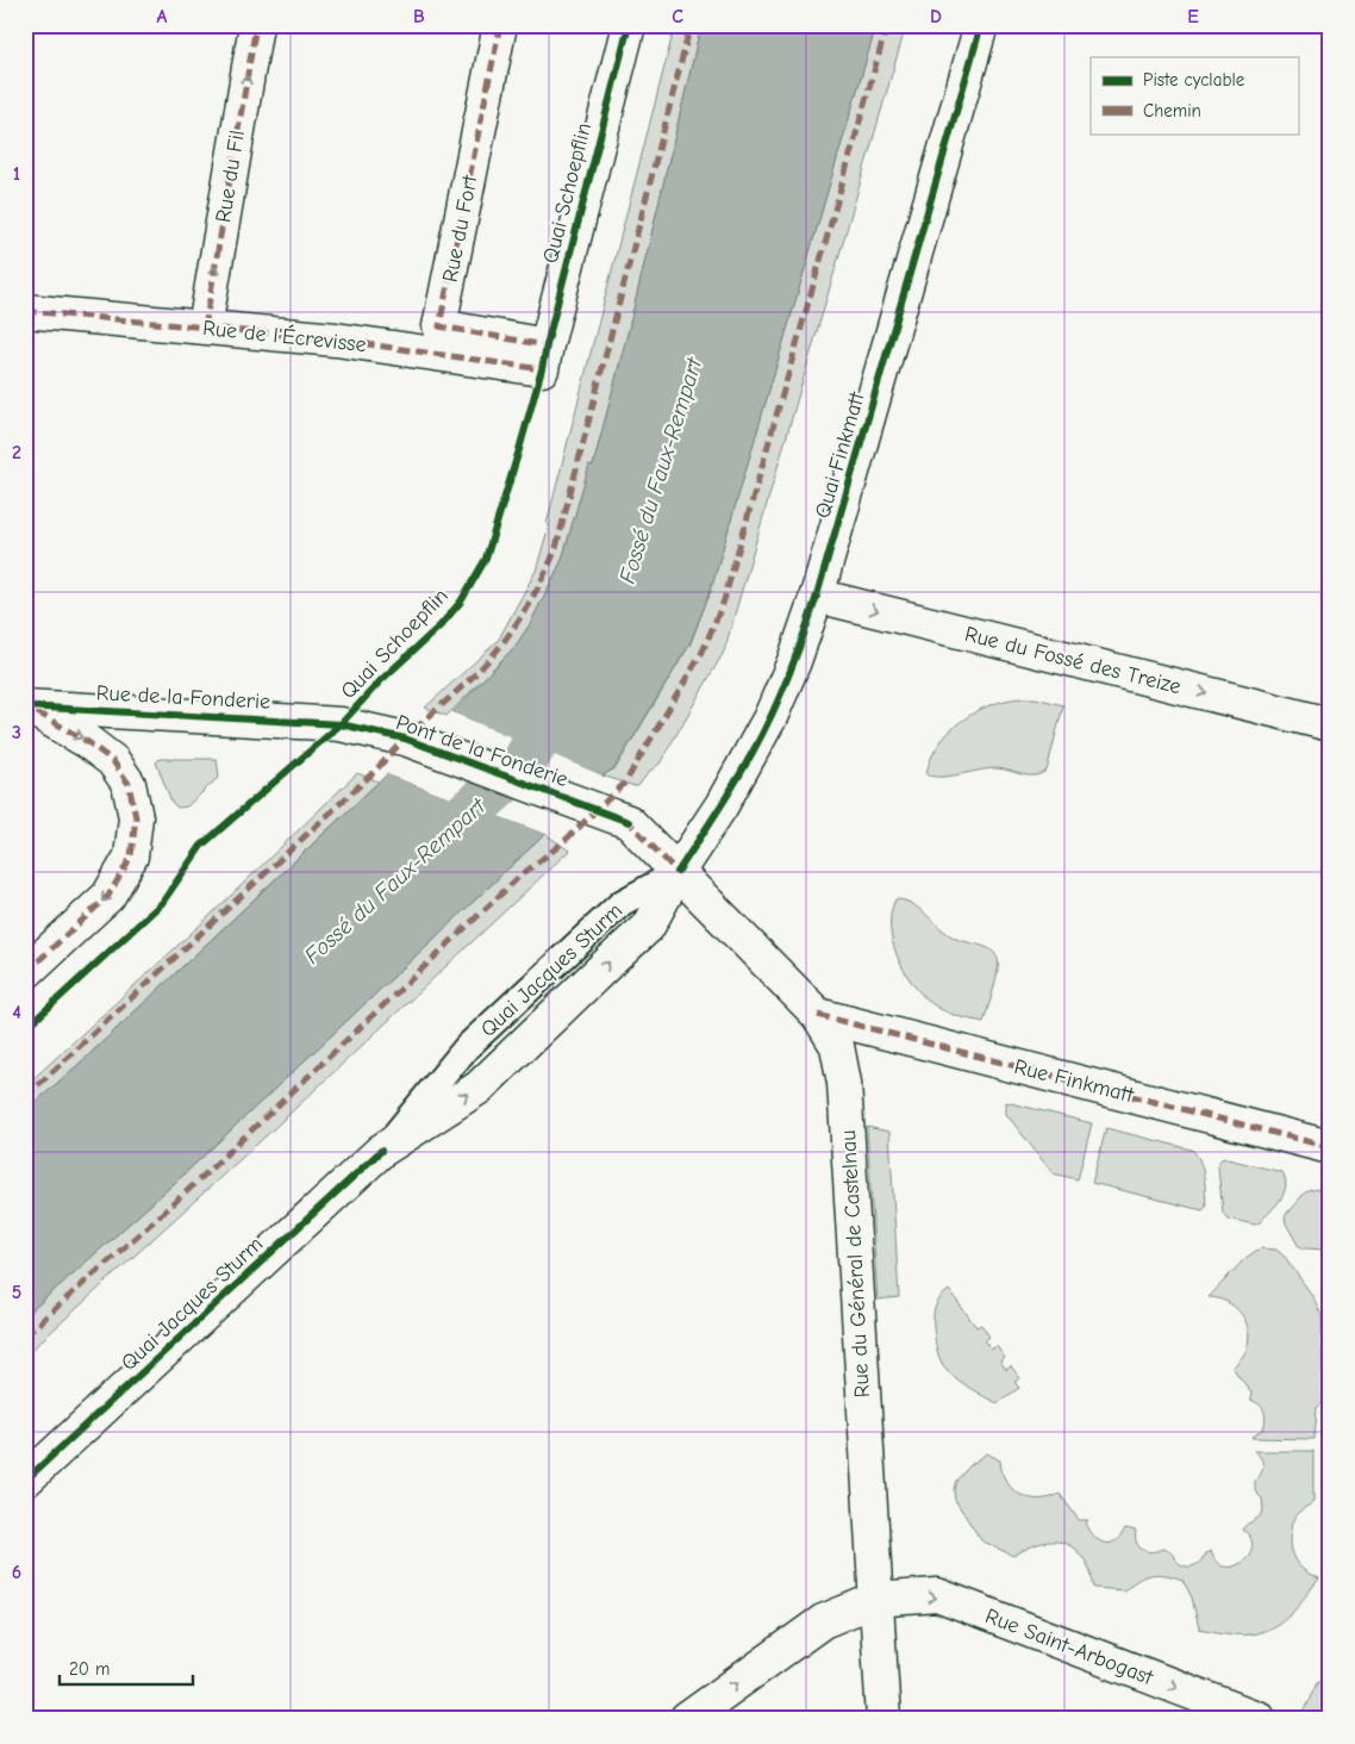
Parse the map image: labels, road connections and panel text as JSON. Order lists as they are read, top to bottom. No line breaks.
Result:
{"streets":{"street":["Rue du Fil","Quai Schoepflin","Rue du Fort","Rue de l'Écrevisse","Quai Finkmatt","Rue du Fossé des Treize","Rue de la Fonderie","Pont de la Fonderie","Quai Jacques Sturm","Rue Finkmatt","Rue du Général de Castelnau","Rue Saint-Arbogast"]},"crossings":[["Rue du Fil","Rue de l'Écrevisse"],["Quai Schoepflin","Rue du Fort"],["Quai Schoepflin","Rue de l'Écrevisse"],["Rue du Fort","Rue de l'Écrevisse"],["Quai Finkmatt","Rue du Fossé des Treize"],["Quai Finkmatt","Pont de la Fonderie"],["Quai Finkmatt","Quai Jacques Sturm"],["Quai Finkmatt","Rue du Général de Castelnau"],["Rue de la Fonderie","Pont de la Fonderie"],["Pont de la Fonderie","Quai Jacques Sturm"],["Pont de la Fonderie","Rue du Général de Castelnau"],["Quai Jacques Sturm","Rue du Général de Castelnau"],["Rue Finkmatt","Rue du Général de Castelnau"],["Rue du Général de Castelnau","Rue Saint-Arbogast"]],"one_way":["Rue du Fil","Rue du Fossé des Treize","Rue Saint-Arbogast"],"water":["Fossé du Faux-Rempart"],"legend":["Piste cyclable","Chemin"],"scale_bar":"20 m","grid":{"columns":["A","B","C","D","E"],"rows":["1","2","3","4","5","6"]}}
